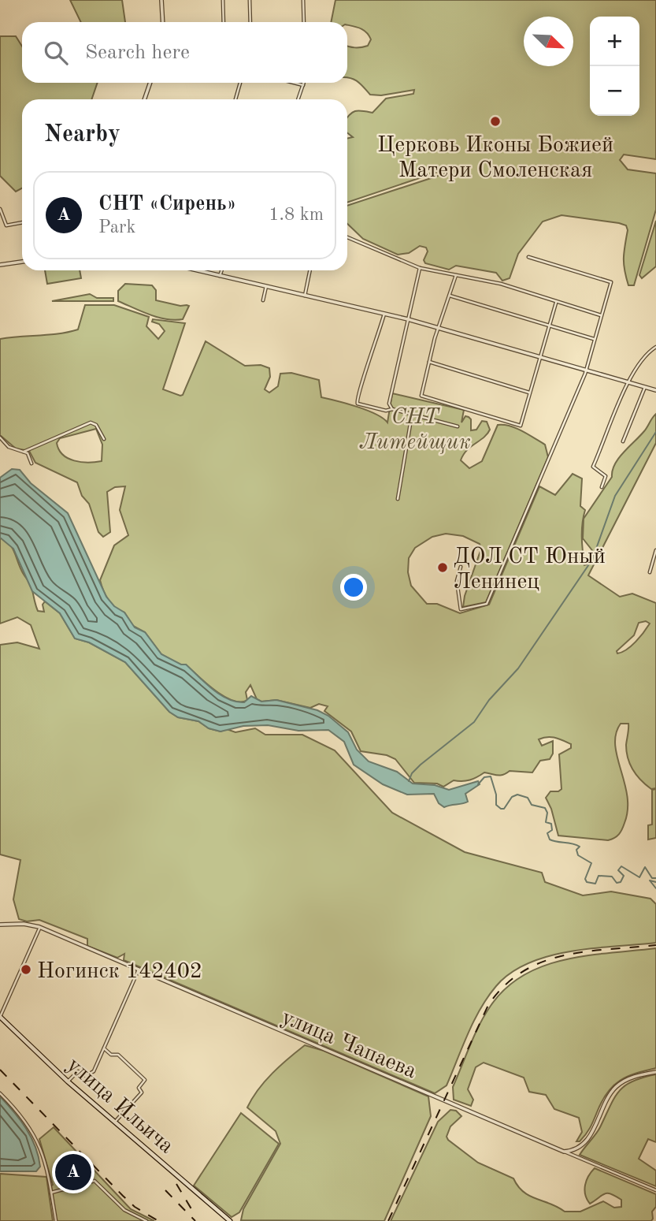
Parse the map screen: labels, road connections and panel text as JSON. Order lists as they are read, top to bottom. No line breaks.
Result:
{"streets":{"main road":["улица Ильича"],"street":["улица Чапаева"]},"parks":["СНТ Литейщик"],"places":["Церковь Иконы Божией Матери Смоленская","ДОЛ СТ Юный Ленинец","Ногинск 142402"],"north":"bottom right","page":{"map_buttons":["+","−"],"search":"Search here","heading":"Nearby","list":[{"mark":"A","name":"СНТ «Сирень»","note":"Park","value":"1.8 km"}],"pins":"A"}}
